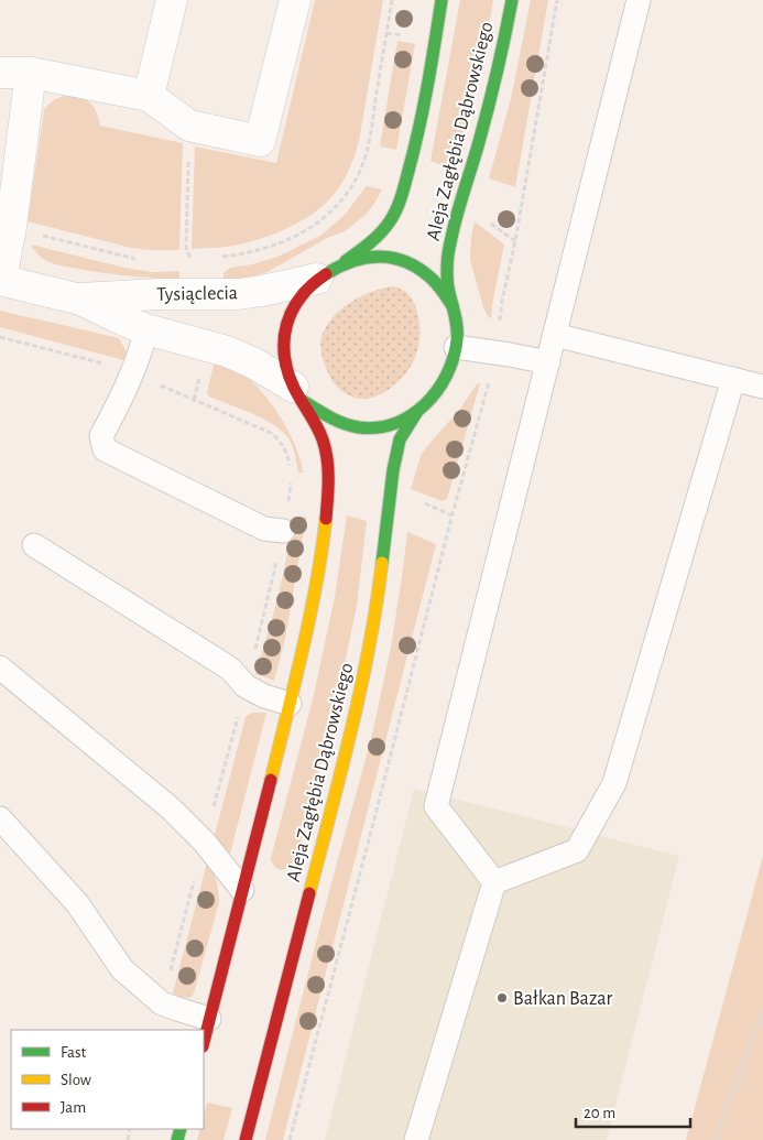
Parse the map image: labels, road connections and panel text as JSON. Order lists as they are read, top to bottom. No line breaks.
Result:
{"streets":{"street":["Aleja Zagłębia Dąbrowskiego","Tysiąclecia"]},"crossings":[["Aleja Zagłębia Dąbrowskiego","Tysiąclecia"]],"places":["Bałkan Bazar"],"legend":["Fast","Slow","Jam"],"scale_bar":"20 m"}
